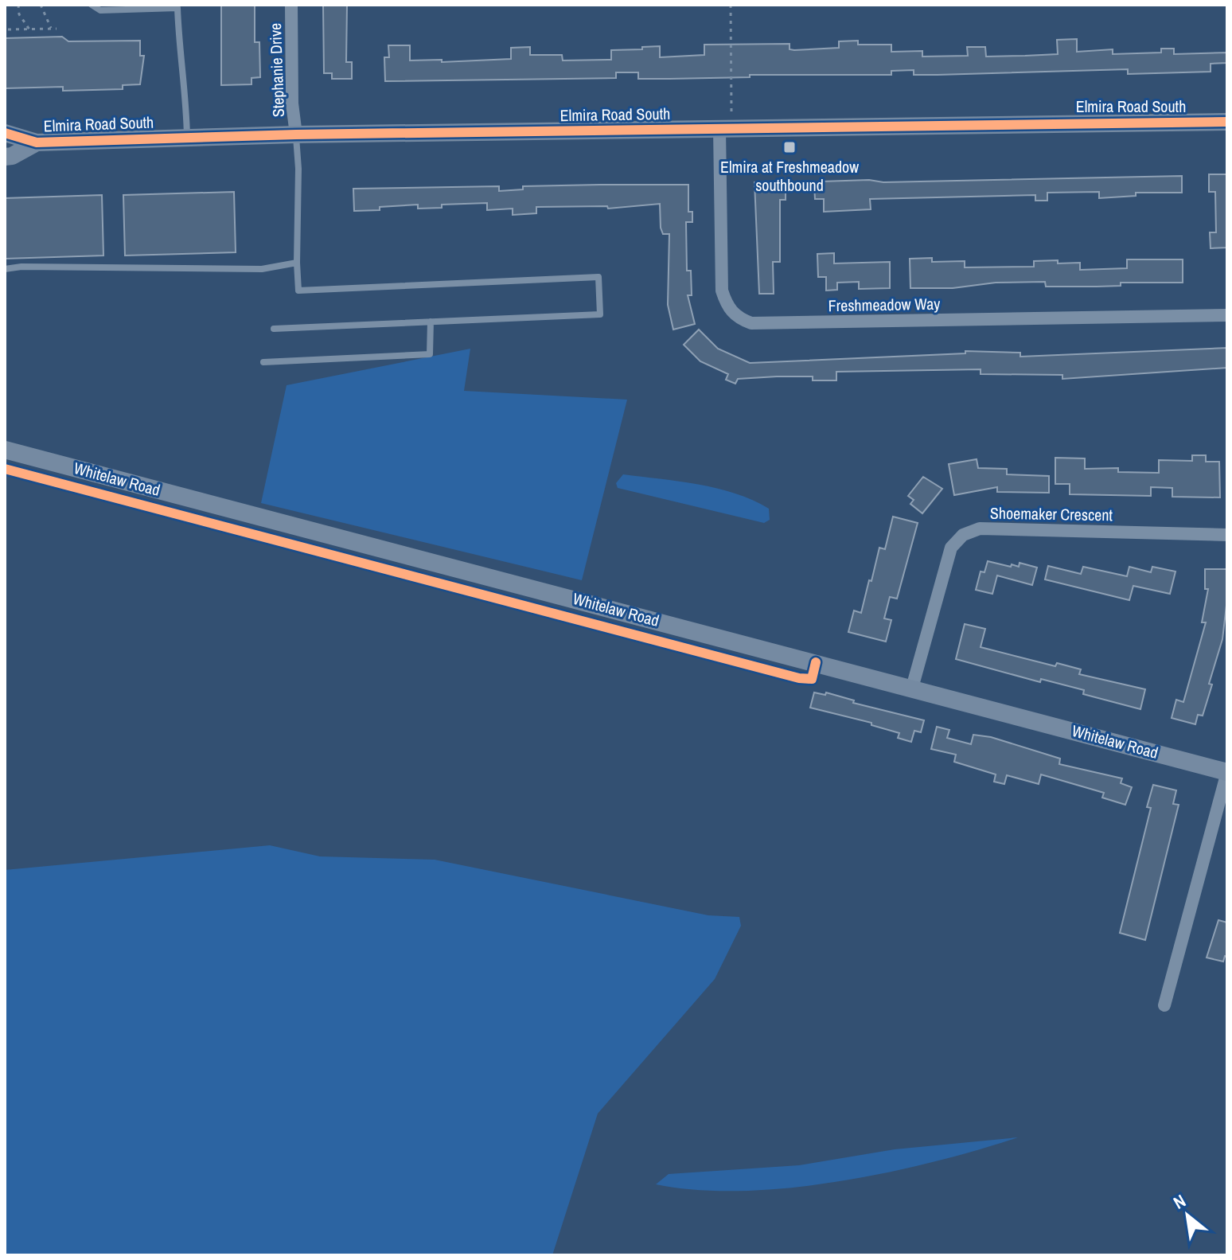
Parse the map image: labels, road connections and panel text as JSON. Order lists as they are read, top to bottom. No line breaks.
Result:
{"streets":{"street":["Stephanie Drive","Elmira Road South","Freshmeadow Way","Whitelaw Road","Shoemaker Crescent"]},"crossings":[["Stephanie Drive","Elmira Road South"],["Elmira Road South","Freshmeadow Way"],["Whitelaw Road","Shoemaker Crescent"]],"places":{"transit":["Elmira at Freshmeadow southbound"]},"north":"top left"}
